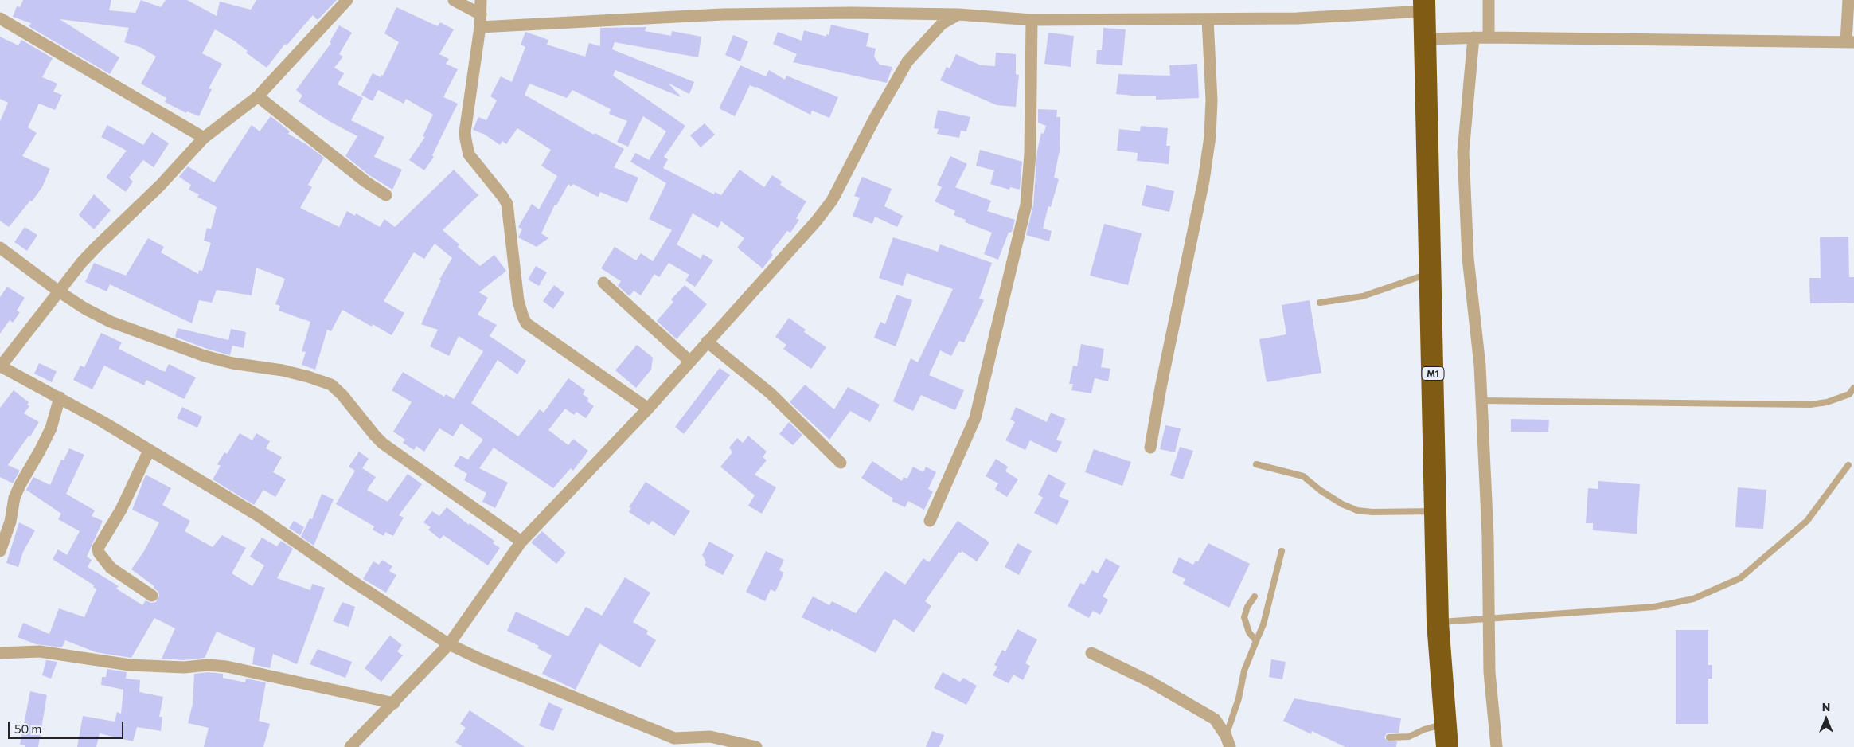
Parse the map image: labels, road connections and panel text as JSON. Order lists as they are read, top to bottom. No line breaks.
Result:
{"streets":{"highway":["M1"]},"scale_bar":"50 m","north":"top"}
